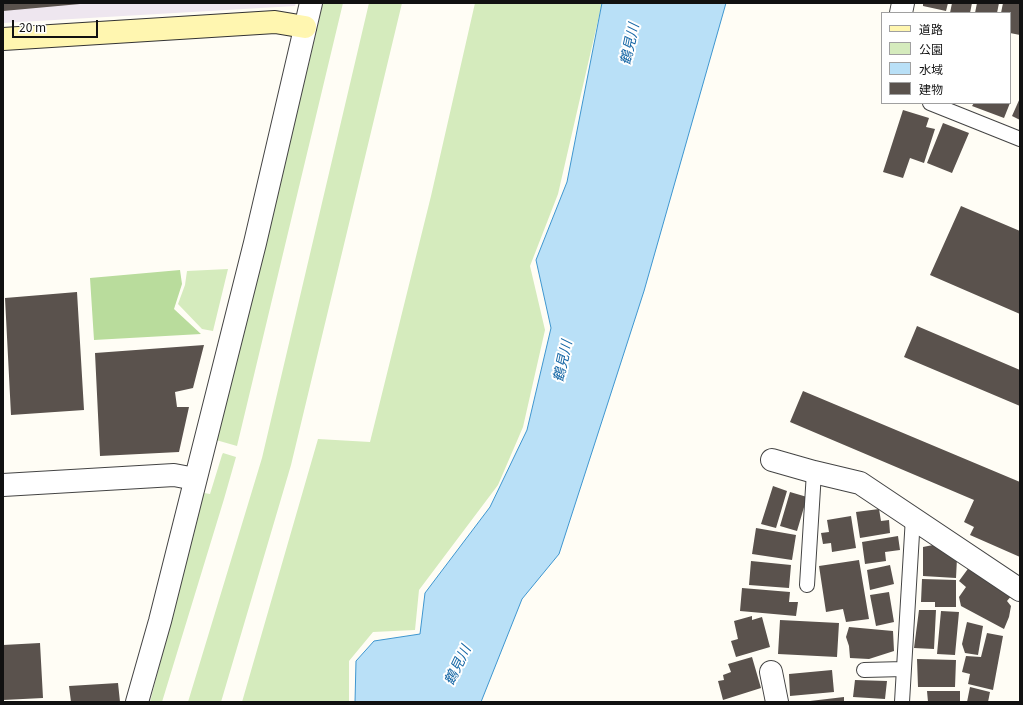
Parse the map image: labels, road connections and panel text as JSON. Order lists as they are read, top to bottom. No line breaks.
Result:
{"water":["鶴見川"],"legend":["道路","公園","水域","建物"],"scale_bar":"20 m"}
